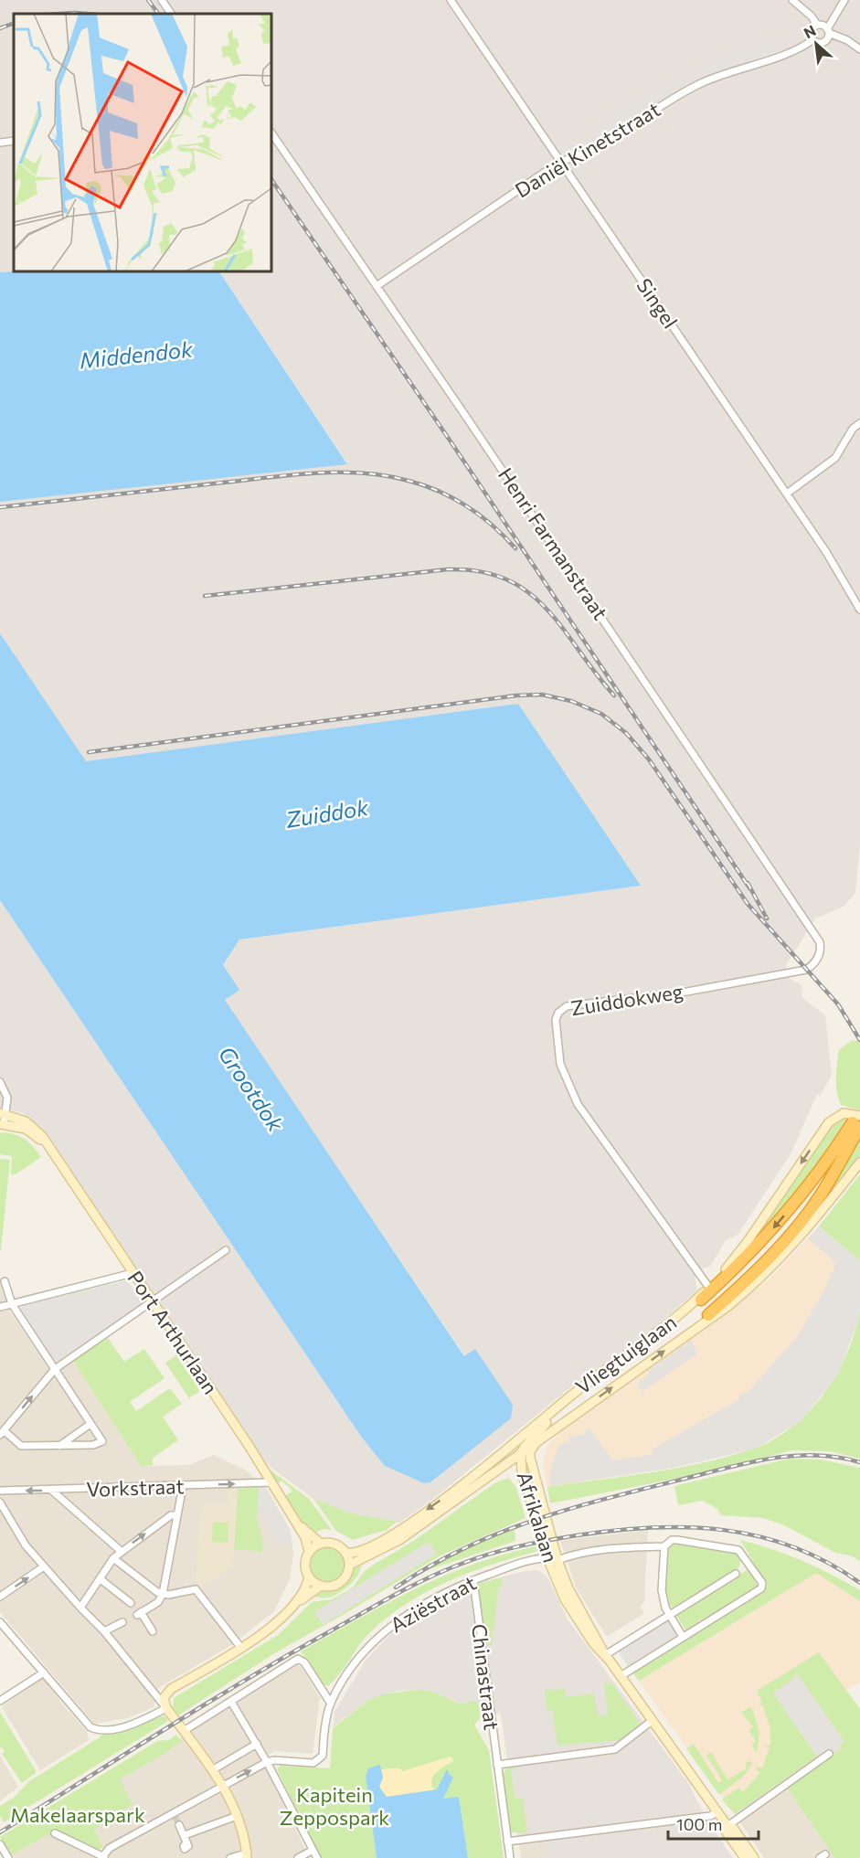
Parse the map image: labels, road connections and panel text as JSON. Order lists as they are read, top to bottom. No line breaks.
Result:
{"streets":{"main road":["Port Arthurlaan","Vliegtuiglaan","Afrikalaan"],"street":["Daniël Kinetstraat","Singel","Henri Farmanstraat","Zuiddokweg","Vorkstraat","Aziëstraat","Chinastraat"]},"crossings":[["Daniël Kinetstraat","Singel"],["Daniël Kinetstraat","Henri Farmanstraat"],["Henri Farmanstraat","Zuiddokweg"],["Zuiddokweg","Vliegtuiglaan"],["Port Arthurlaan","Vliegtuiglaan"],["Port Arthurlaan","Vorkstraat"],["Vliegtuiglaan","Afrikalaan"],["Afrikalaan","Aziëstraat"],["Aziëstraat","Chinastraat"]],"water":["Middendok","Zuiddok","Grootdok"],"parks":["Kapitein Zeppospark","Makelaarspark"],"scale_bar":"100 m","north":"top left"}
